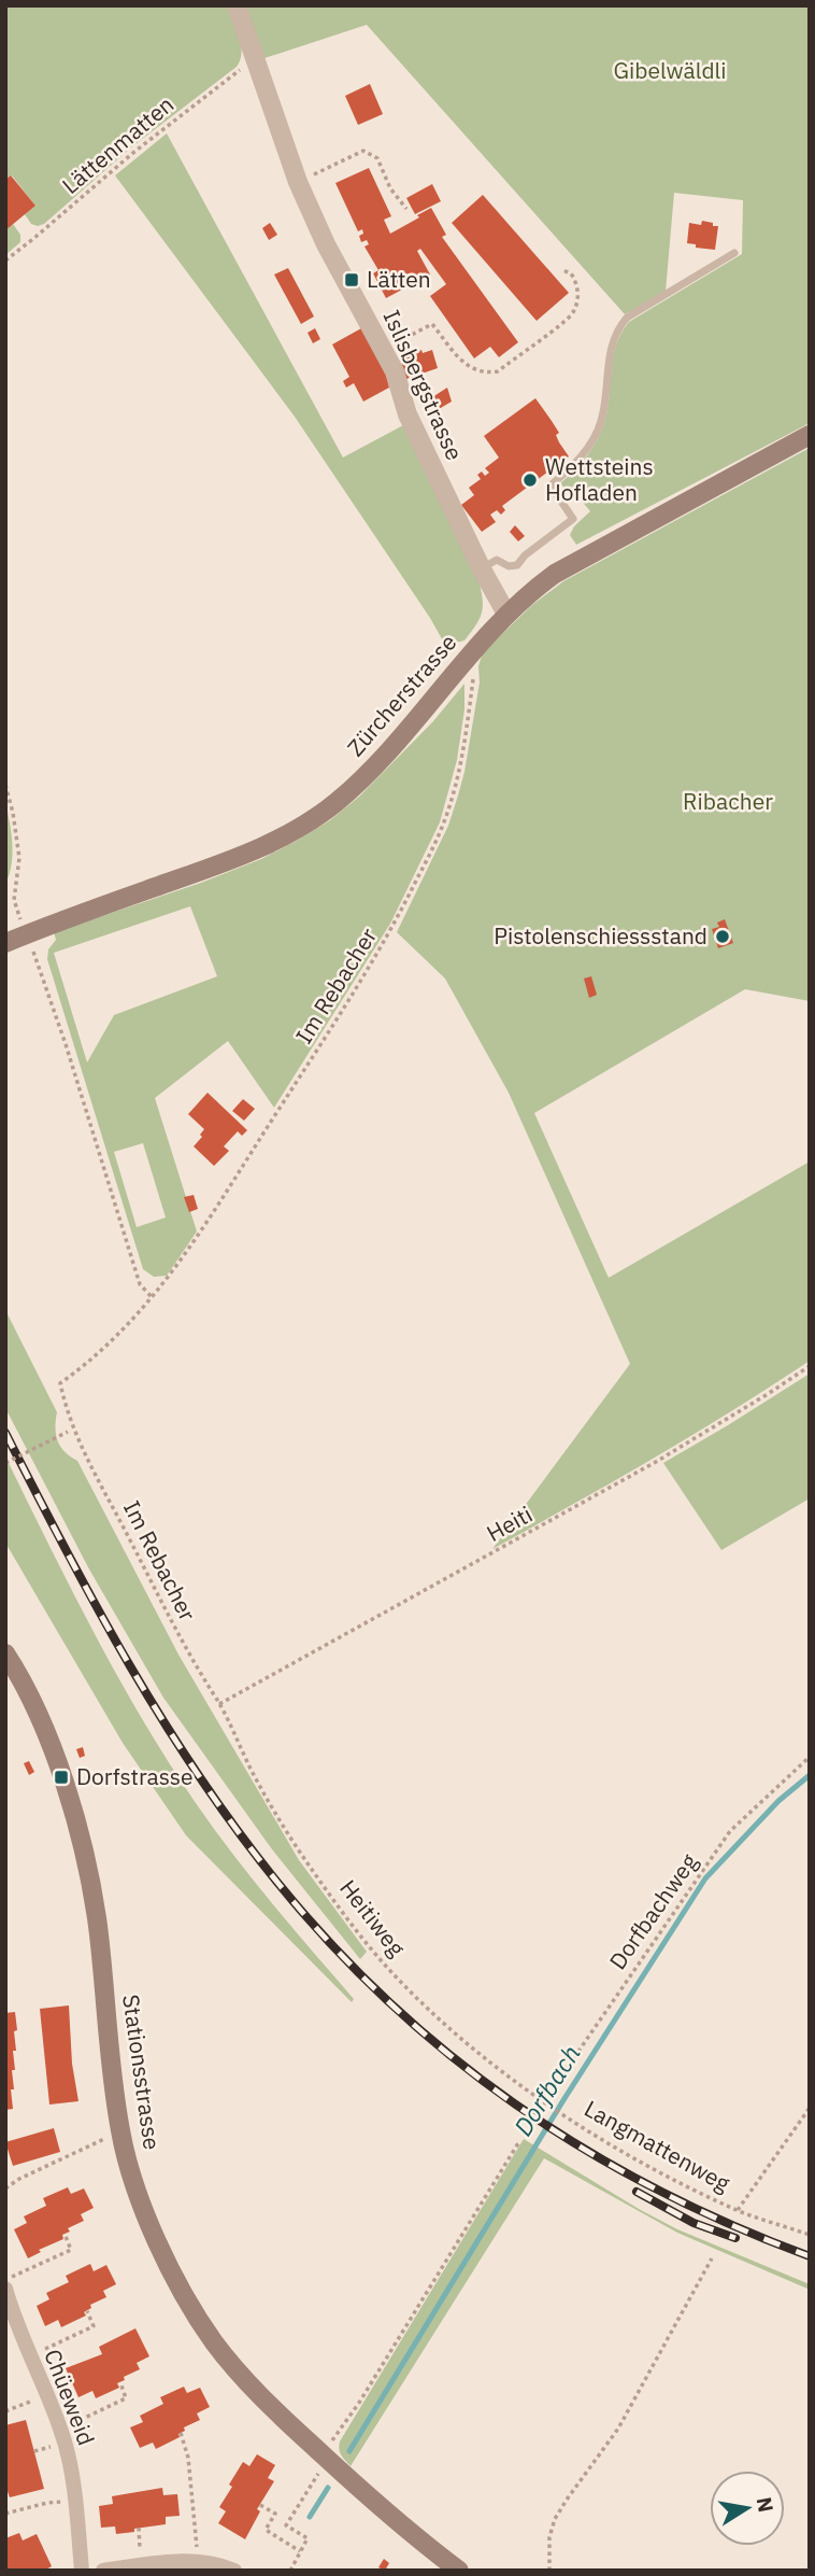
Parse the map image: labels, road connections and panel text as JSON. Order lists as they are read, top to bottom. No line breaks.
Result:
{"streets":{"main road":["Zürcherstrasse","Stationsstrasse"],"street":["Islisbergstrasse","Chüeweid"],"path":["Lättenmatten","Im Rebacher","Heiti","Dorfbachweg","Heitiweg","Langmattenweg"]},"crossings":[["Lättenmatten","Islisbergstrasse"],["Islisbergstrasse","Zürcherstrasse"],["Zürcherstrasse","Im Rebacher"],["Im Rebacher","Heiti"],["Im Rebacher","Heitiweg"],["Heiti","Heitiweg"],["Dorfbachweg","Heitiweg"],["Heitiweg","Langmattenweg"]],"water":["Dorfbach"],"parks":["Gibelwäldli","Ribacher"],"places":{"transit":["Lätten","Dorfstrasse"],"other":["Wettsteins Hofladen","Pistolenschiessstand"]},"north":"right"}
